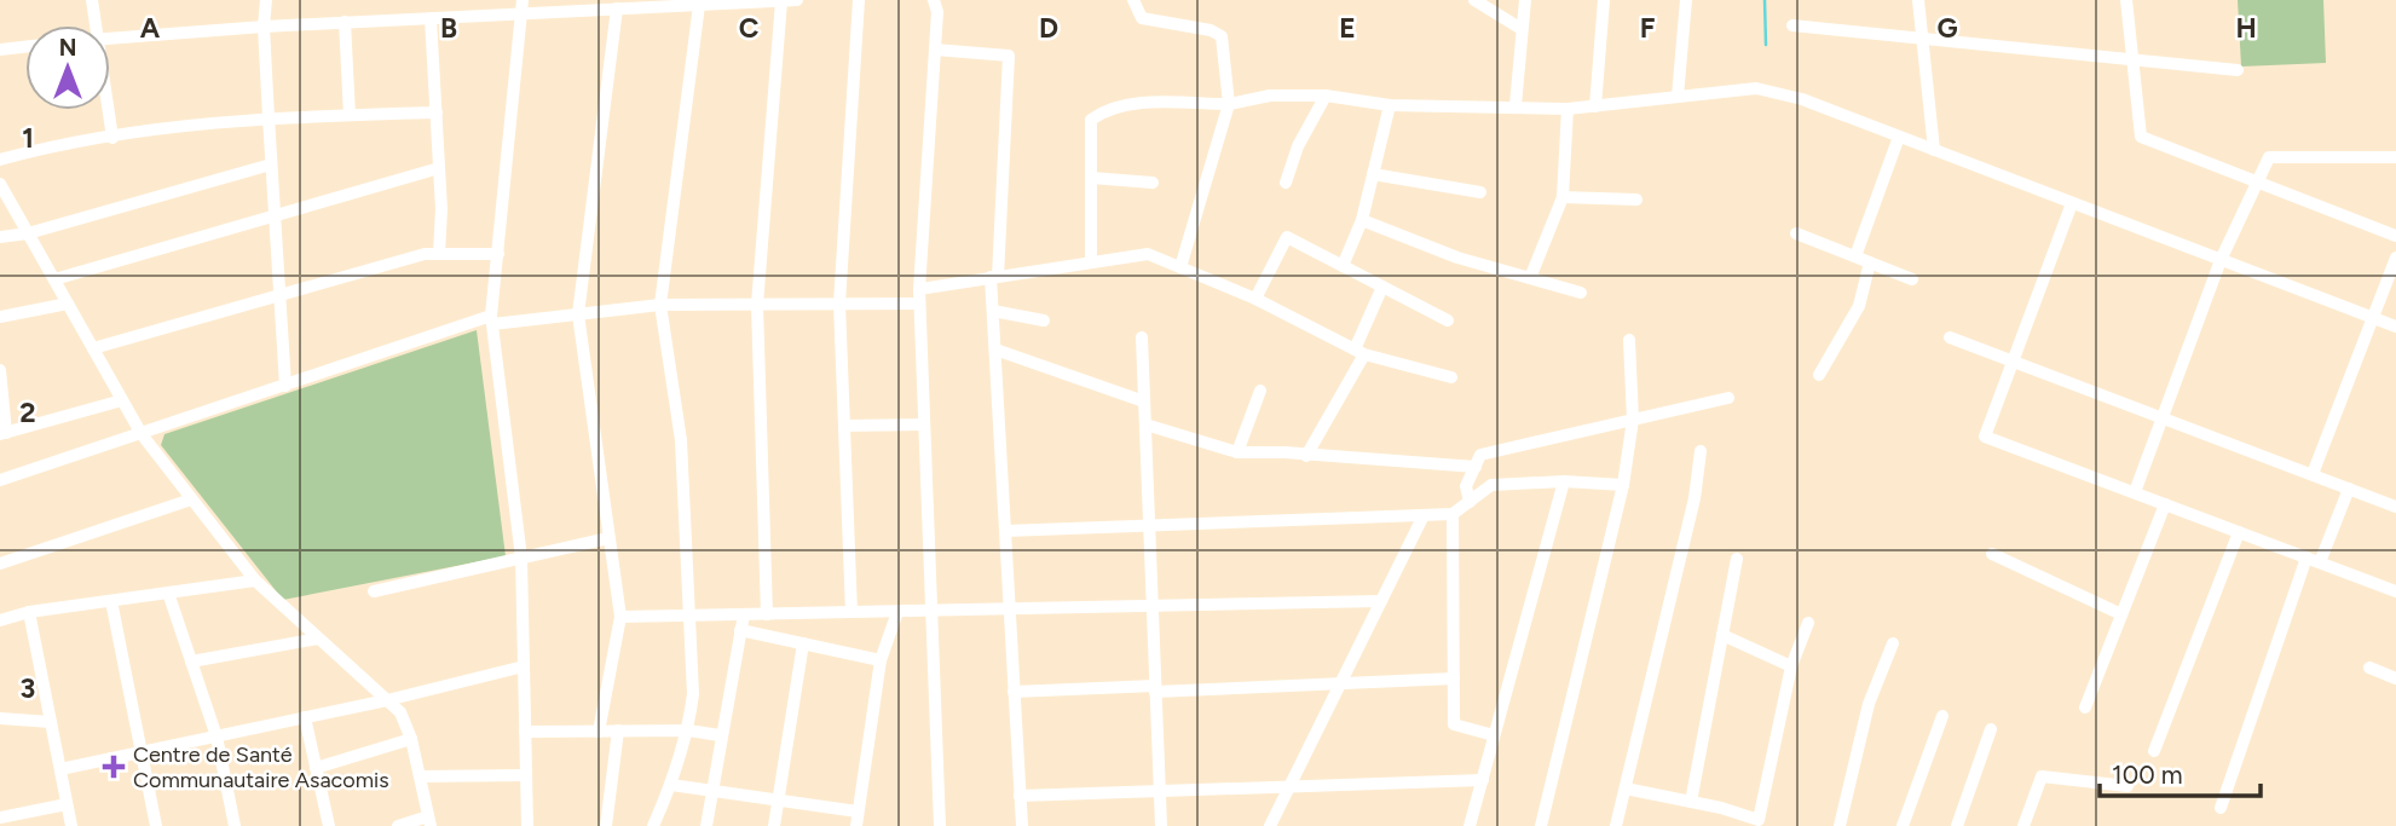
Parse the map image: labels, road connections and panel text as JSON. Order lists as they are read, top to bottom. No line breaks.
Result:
{"places":{"health":["Centre de Santé Communautaire Asacomis"]},"scale_bar":"100 m","north":"top","grid":{"columns":["A","B","C","D","E","F","G","H"],"rows":["1","2","3"]}}
